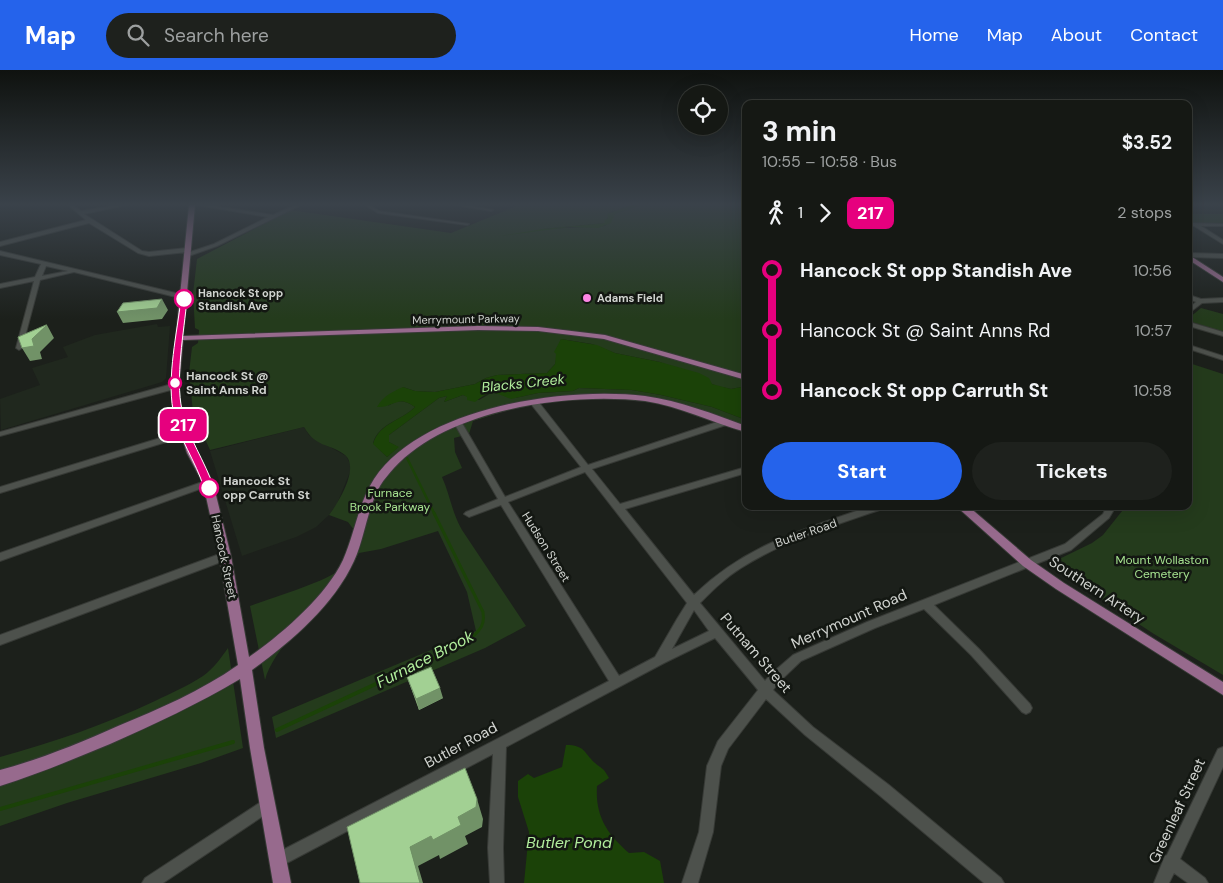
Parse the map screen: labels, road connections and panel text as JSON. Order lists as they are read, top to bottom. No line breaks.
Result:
{"streets":{"main road":["Merrymount Parkway","Hancock Street","Southern Artery"],"street":["Butler Road","Hudson Street","Merrymount Road","Putnam Street","Greenleaf Street"]},"crossings":[["Merrymount Parkway","Hancock Street"],["Butler Road","Hudson Street"],["Butler Road","Hancock Street"],["Butler Road","Putnam Street"],["Southern Artery","Merrymount Road"],["Merrymount Road","Putnam Street"]],"water":["Blacks Creek","Furnace Brook","Butler Pond"],"parks":["Furnace Brook Parkway","Mount Wollaston Cemetery"],"places":["Adams Field","Hancock St opp Standish Ave","Hancock St @ Saint Anns Rd","Hancock St opp Carruth St"],"lines":["bus line 217"],"page":{"header":"Map","search":"Search here","nav":["Home","Map","About","Contact"],"on_map":"217","heading":["3 min","10:55 – 10:58 · Bus","$3.52"],"legs":["1","217","2 stops"],"list":[{"name":"Hancock St opp Standish Ave","value":"10:56"},{"name":"Hancock St @ Saint Anns Rd","value":"10:57"},{"name":"Hancock St opp Carruth St","value":"10:58"}],"buttons":["Start","Tickets"]}}
